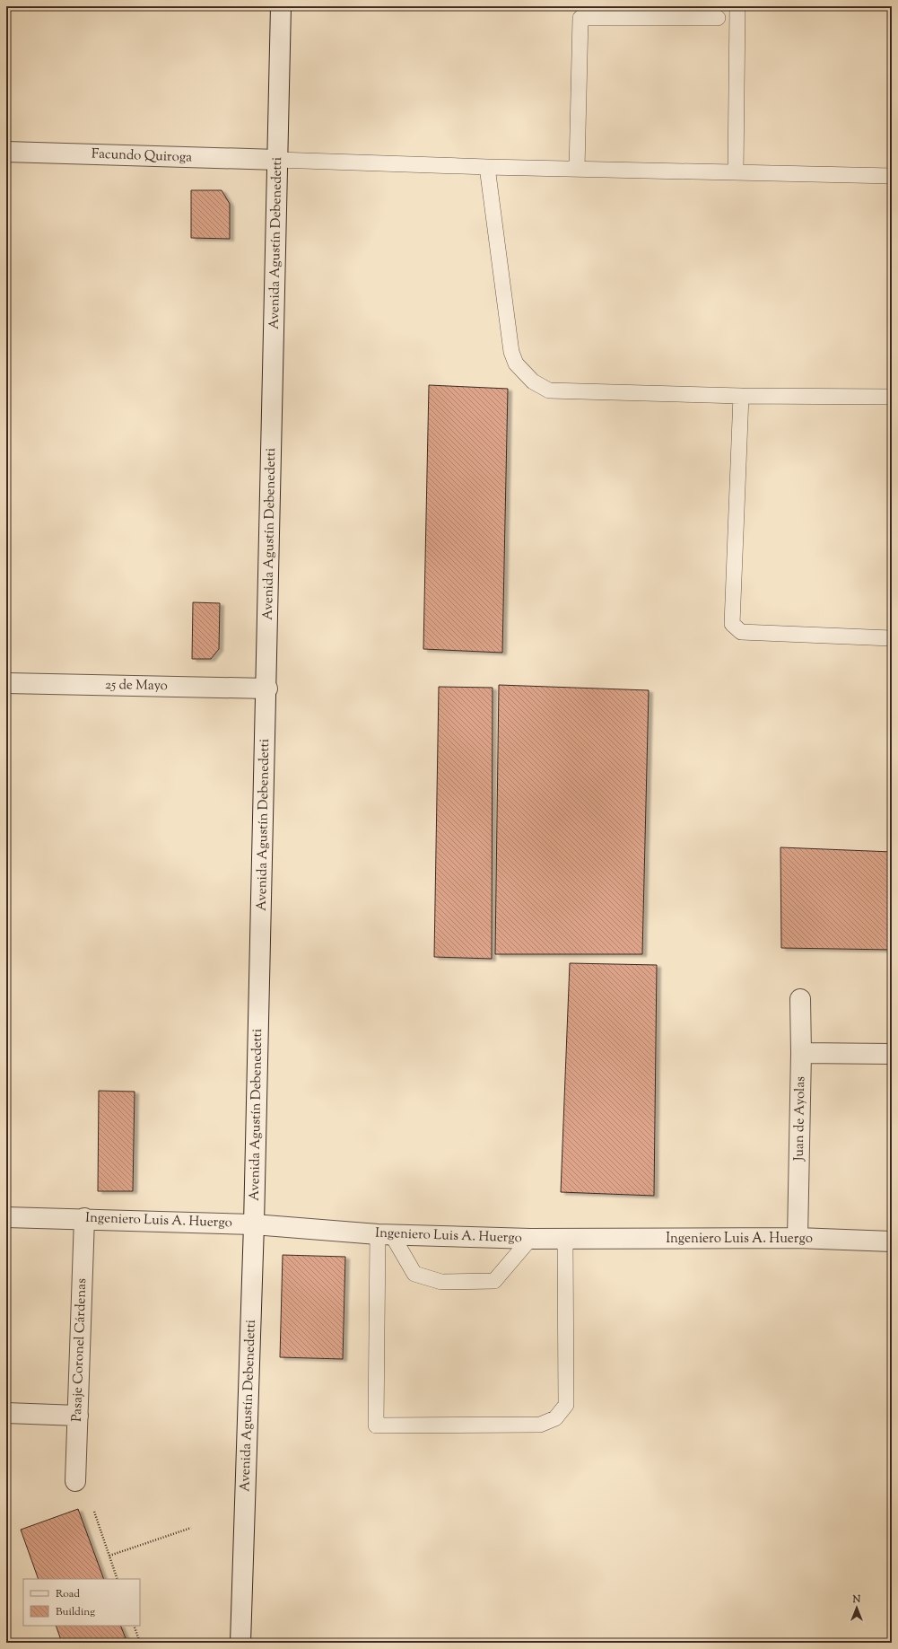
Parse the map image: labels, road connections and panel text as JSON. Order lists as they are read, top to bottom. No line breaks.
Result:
{"streets":{"street":["Facundo Quiroga","Avenida Agustín Debenedetti","25 de Mayo","Juan de Ayolas","Ingeniero Luis A. Huergo","Pasaje Coronel Cárdenas"]},"crossings":[["Facundo Quiroga","Avenida Agustín Debenedetti"],["Avenida Agustín Debenedetti","25 de Mayo"],["Avenida Agustín Debenedetti","Ingeniero Luis A. Huergo"],["Juan de Ayolas","Ingeniero Luis A. Huergo"],["Ingeniero Luis A. Huergo","Pasaje Coronel Cárdenas"]],"legend":["Road","Building"],"north":"top"}
